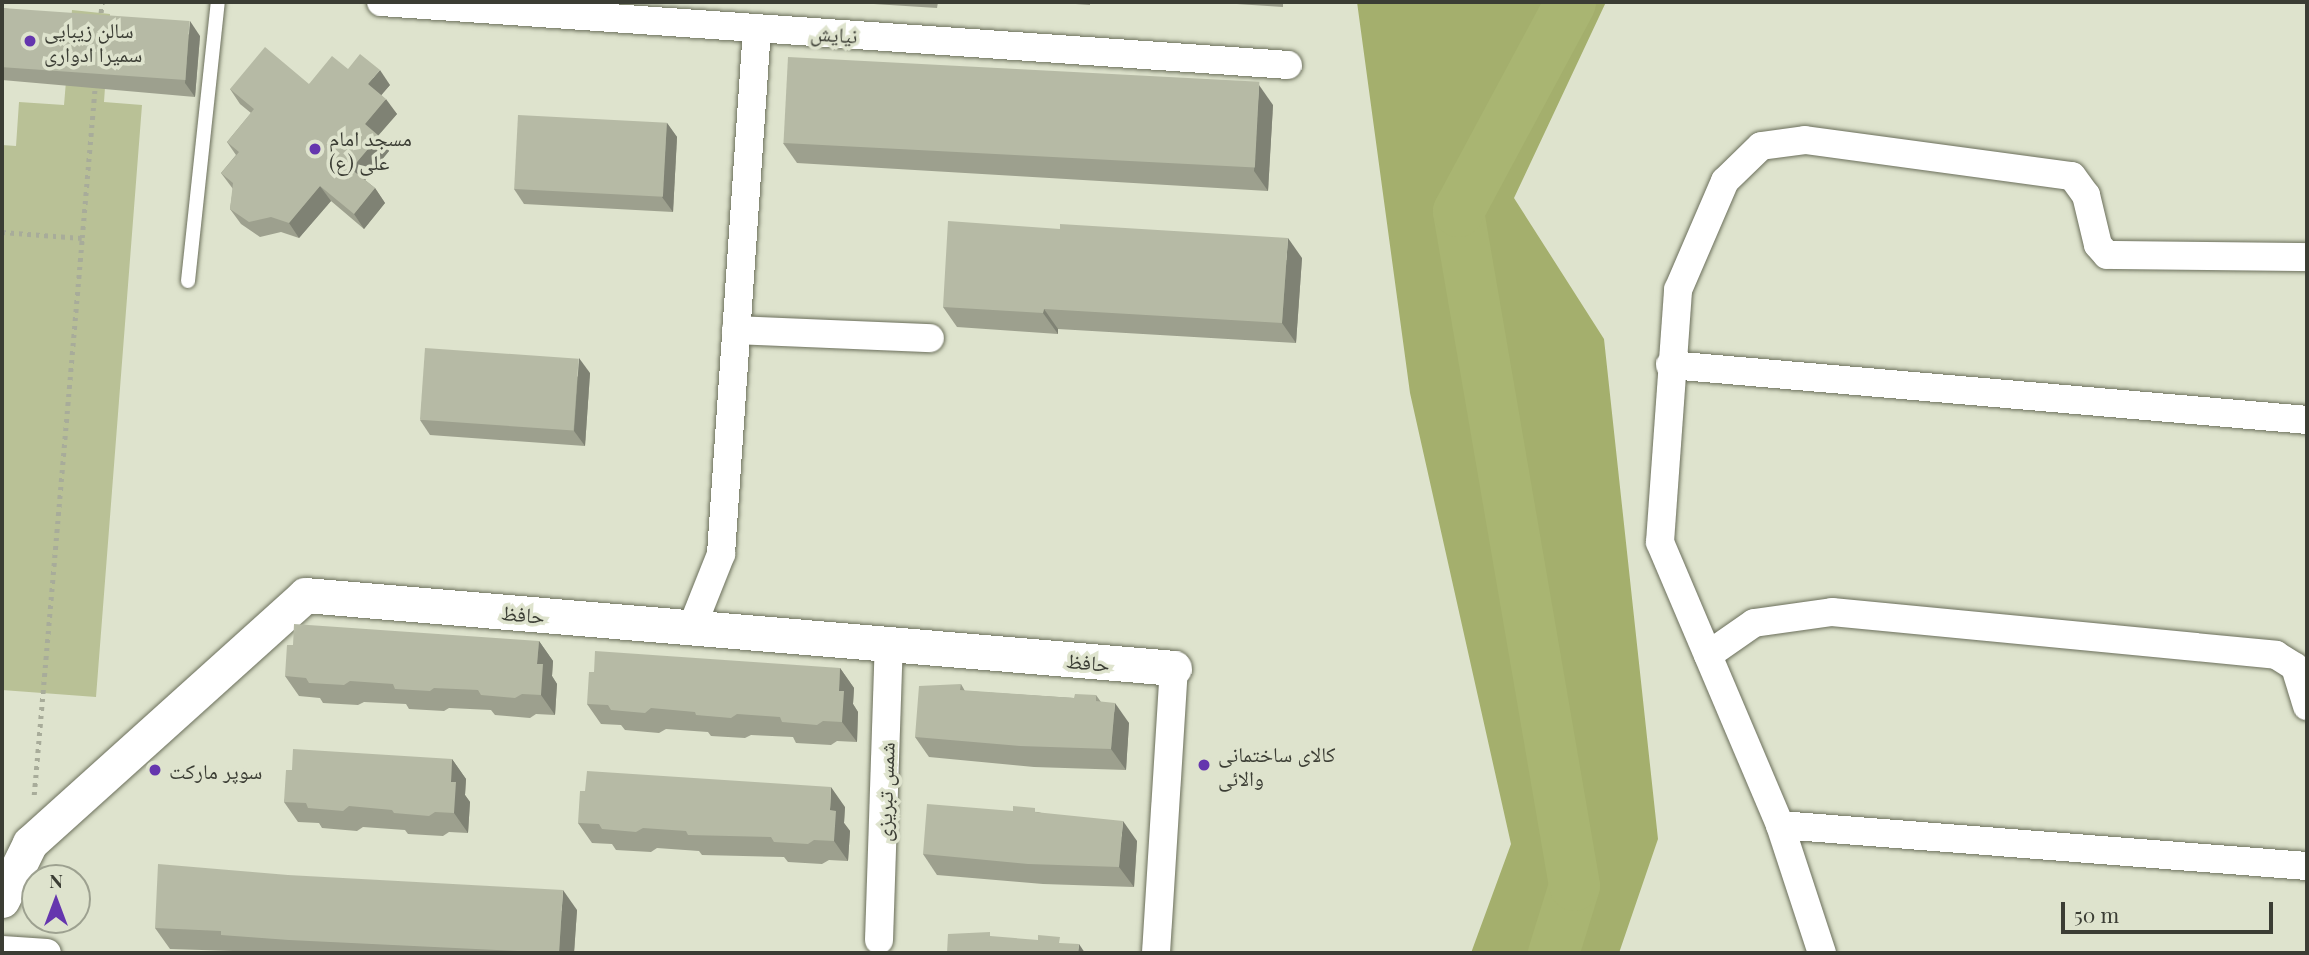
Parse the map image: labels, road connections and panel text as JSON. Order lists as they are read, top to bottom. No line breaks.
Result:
{"streets":{"street":["نیایش","حافظ","شمس تبریزی"]},"crossings":[["حافظ","شمس تبریزی"]],"places":["سالن زیبایی سمیرا ادواری","مسجد امام علی (ع)","کالای ساختمانی والائی","سوپر مارکت"],"scale_bar":"50 m","north":"top"}
